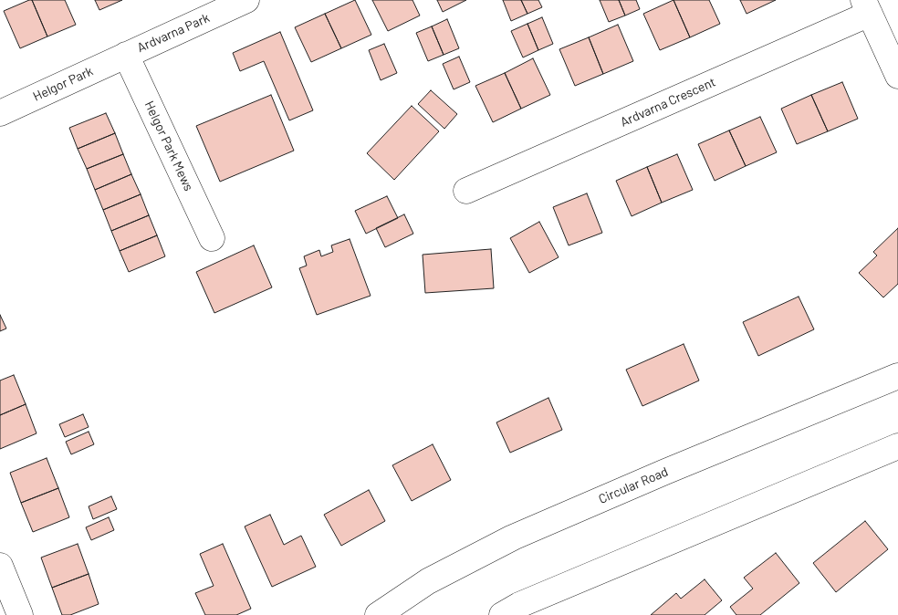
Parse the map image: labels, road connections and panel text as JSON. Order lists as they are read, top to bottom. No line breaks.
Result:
{"streets":{"street":["Ardvarna Park","Helgor Park","Ardvarna Crescent","Helgor Park Mews","Circular Road"]},"crossings":[["Ardvarna Park","Helgor Park"],["Ardvarna Park","Helgor Park Mews"],["Helgor Park","Helgor Park Mews"]]}
